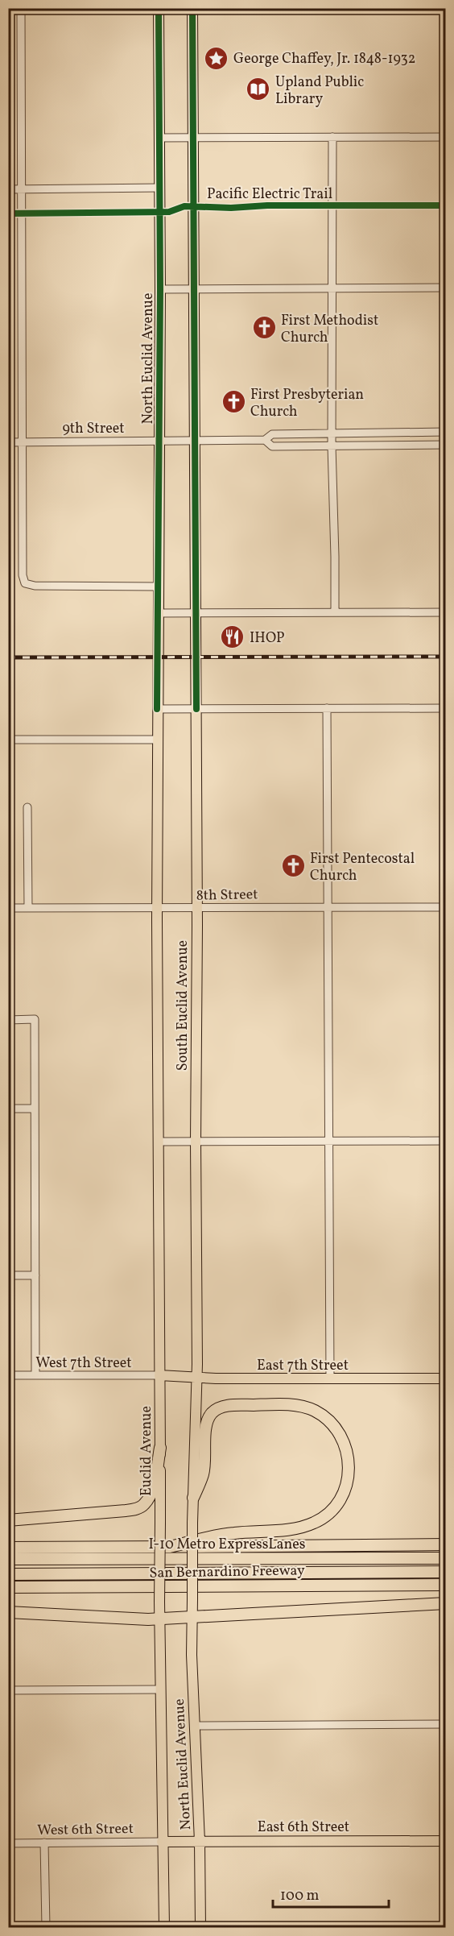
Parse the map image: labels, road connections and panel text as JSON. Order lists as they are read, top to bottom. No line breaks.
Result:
{"streets":{"highway":["I-10 Metro ExpressLanes","San Bernardino Freeway"],"main road":["North Euclid Avenue","South Euclid Avenue","East 7th Street","Euclid Avenue","East 6th Street"],"street":["9th Street","8th Street","West 7th Street","West 6th Street"],"cycle path":["Pacific Electric Trail"]},"crossings":[["North Euclid Avenue","9th Street"],["North Euclid Avenue","South Euclid Avenue"],["North Euclid Avenue","Euclid Avenue"],["North Euclid Avenue","East 6th Street"],["North Euclid Avenue","West 6th Street"],["8th Street","South Euclid Avenue"],["South Euclid Avenue","East 7th Street"],["South Euclid Avenue","Euclid Avenue"],["West 7th Street","East 7th Street"],["West 7th Street","Euclid Avenue"],["East 7th Street","Euclid Avenue"],["East 6th Street","West 6th Street"]],"places":{"place":["George Chaffey, Jr. 1848-1932"],"library":["Upland Public Library"],"church":["First Methodist Church","First Presbyterian Church","First Pentecostal Church"],"restaurant":["IHOP"]},"scale_bar":"100 m"}
